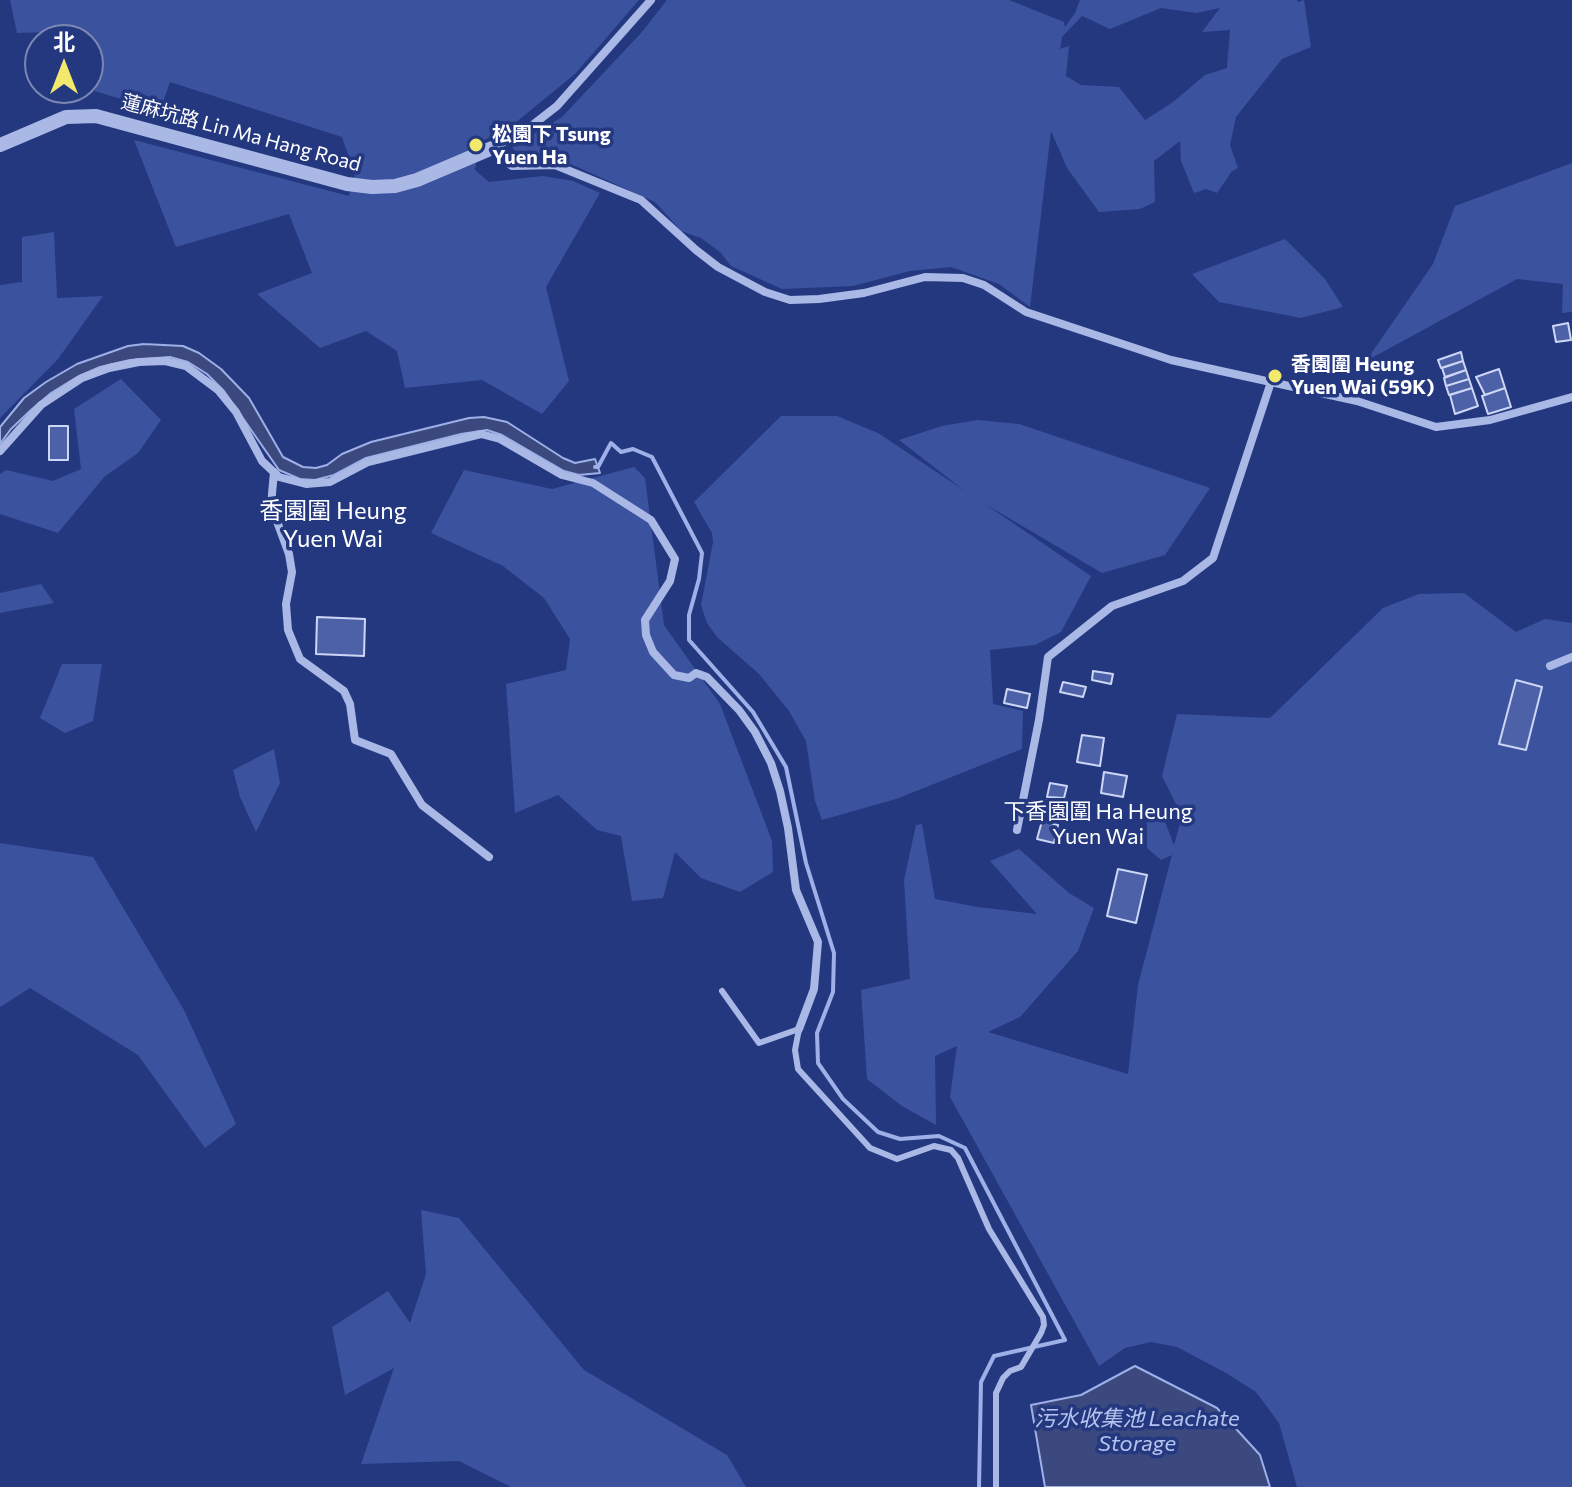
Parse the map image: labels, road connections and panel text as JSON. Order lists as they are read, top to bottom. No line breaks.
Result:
{"streets":{"street":["蓮麻坑路 Lin Ma Hang Road"]},"districts":["香園圍 Heung Yuen Wai","下香園圍 Ha Heung Yuen Wai"],"water":["污水收集池 Leachate Storage"],"places":["松園下 Tsung Yuen Ha","香園圍 Heung Yuen Wai (59K)"],"north":"top"}
